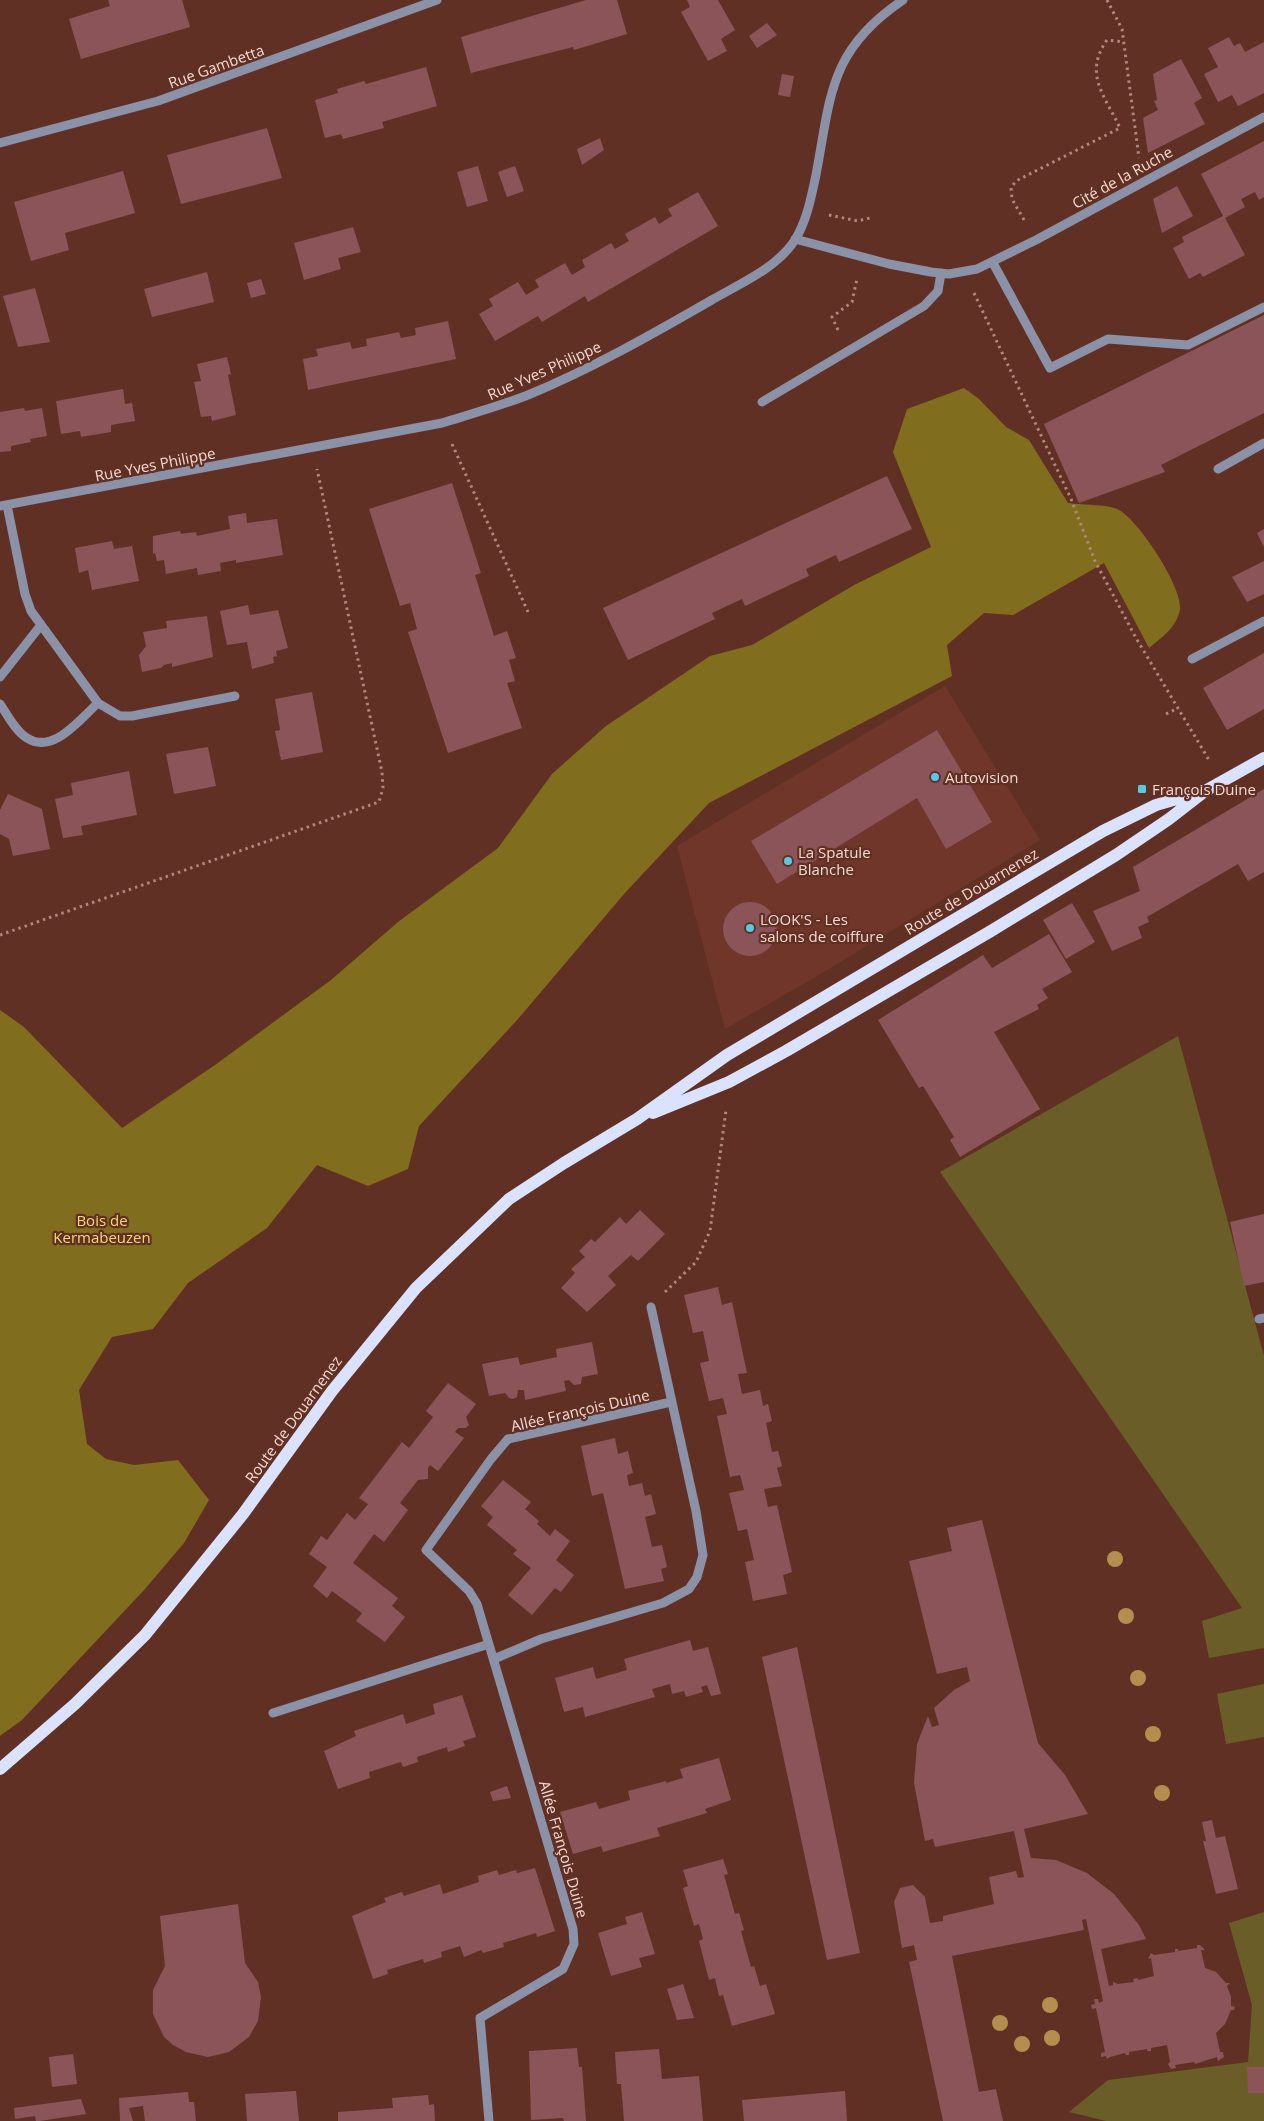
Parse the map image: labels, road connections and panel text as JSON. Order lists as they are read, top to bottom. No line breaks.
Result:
{"streets":{"main road":["Route de Douarnenez"],"street":["Rue Gambetta","Cité de la Ruche","Rue Yves Philippe","Allée François Duine"]},"crossings":[["Cité de la Ruche","Rue Yves Philippe"]],"parks":["Bois de Kermabeuzen"],"places":{"other":["Autovision","La Spatule Blanche","LOOK'S - Les salons de coiffure"],"transit":["François Duine"]}}
